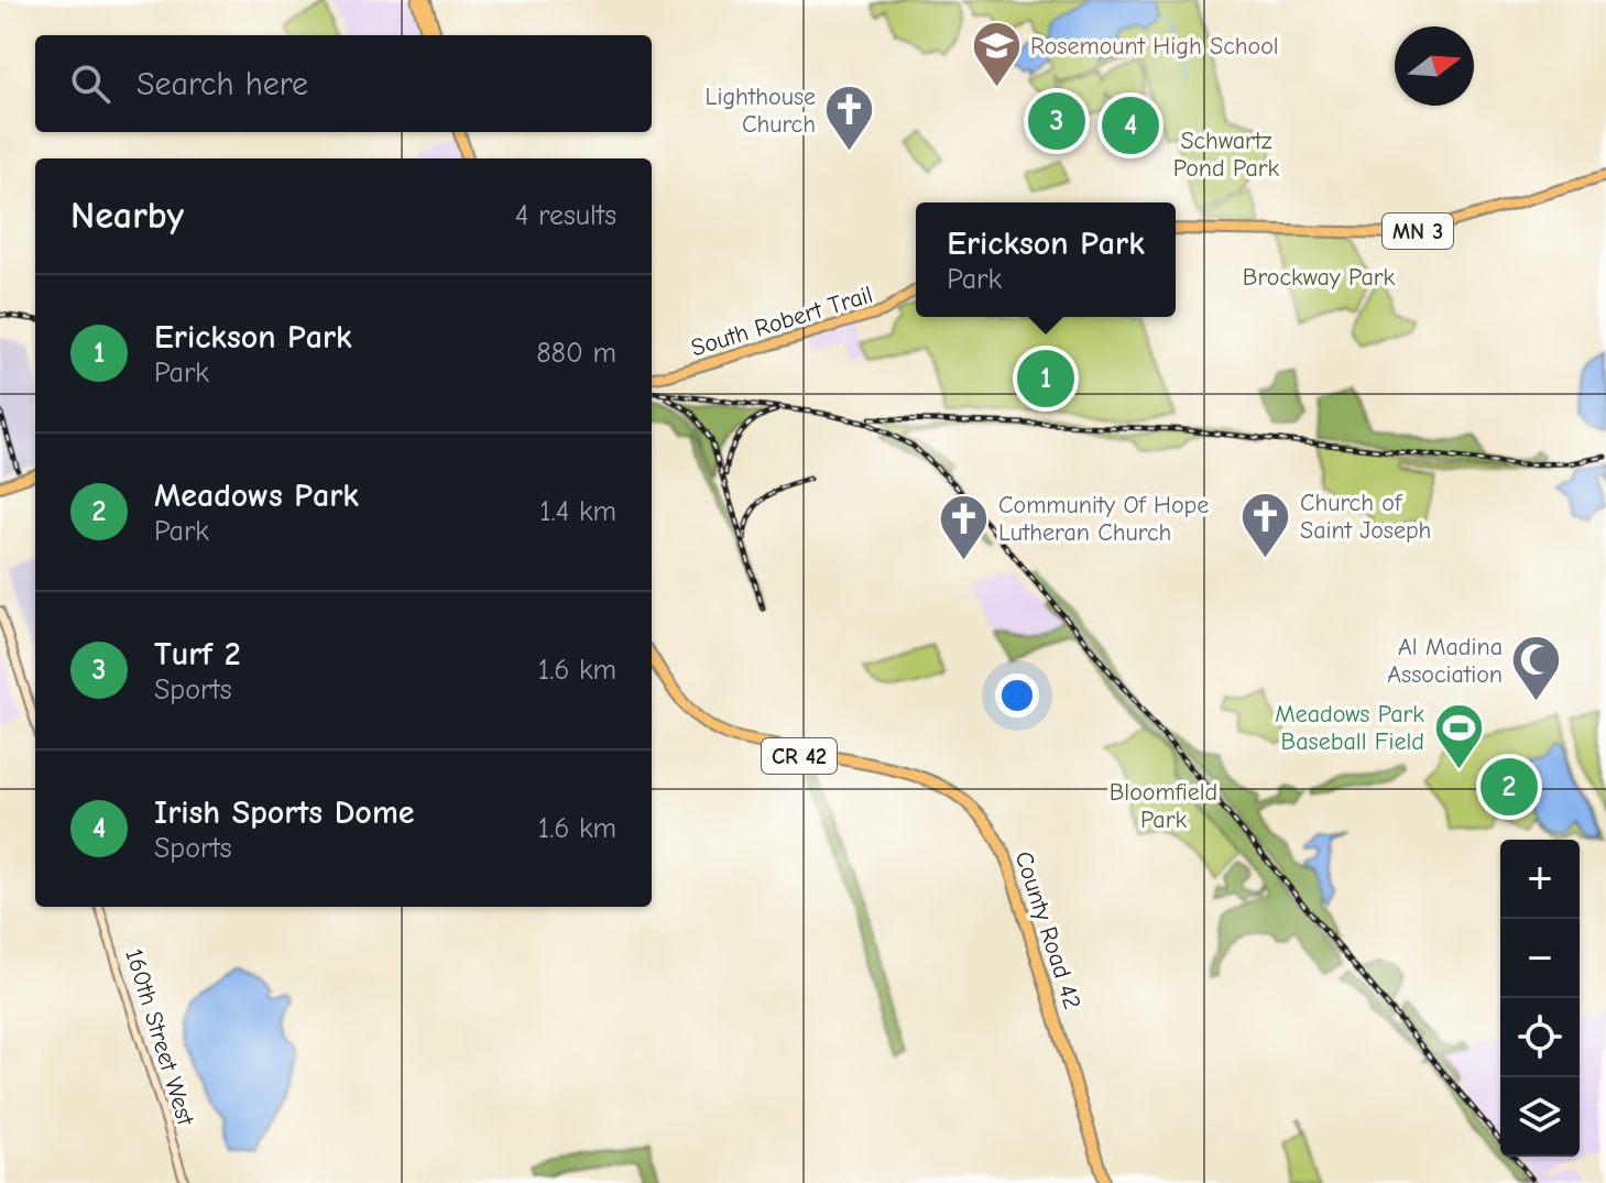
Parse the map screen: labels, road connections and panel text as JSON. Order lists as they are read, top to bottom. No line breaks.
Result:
{"streets":{"highway":["CR 42","County Road 42"],"main road":["MN 3","South Robert Trail","160th Street West"]},"parks":["Schwartz Pond Park","Brockway Park","Bloomfield Park"],"places":{"school or university":["Rosemount High School"],"church":["Lighthouse Church","Church of Saint Joseph","Community Of Hope Lutheran Church"],"mosque":["Al Madina Association"],"sports":["Meadows Park Baseball Field"]},"north":"right","page":{"search":"Search here","pins":["3","4","1","2"],"heading":["Nearby","4 results"],"popup":["Erickson Park","Park"],"list":[{"mark":"1","name":"Erickson Park","note":"Park","value":"880 m"},{"mark":"2","name":"Meadows Park","note":"Park","value":"1.4 km"},{"mark":"3","name":"Turf 2","note":"Sports","value":"1.6 km"},{"mark":"4","name":"Irish Sports Dome","note":"Sports","value":"1.6 km"}],"map_buttons":["+","−"]}}
